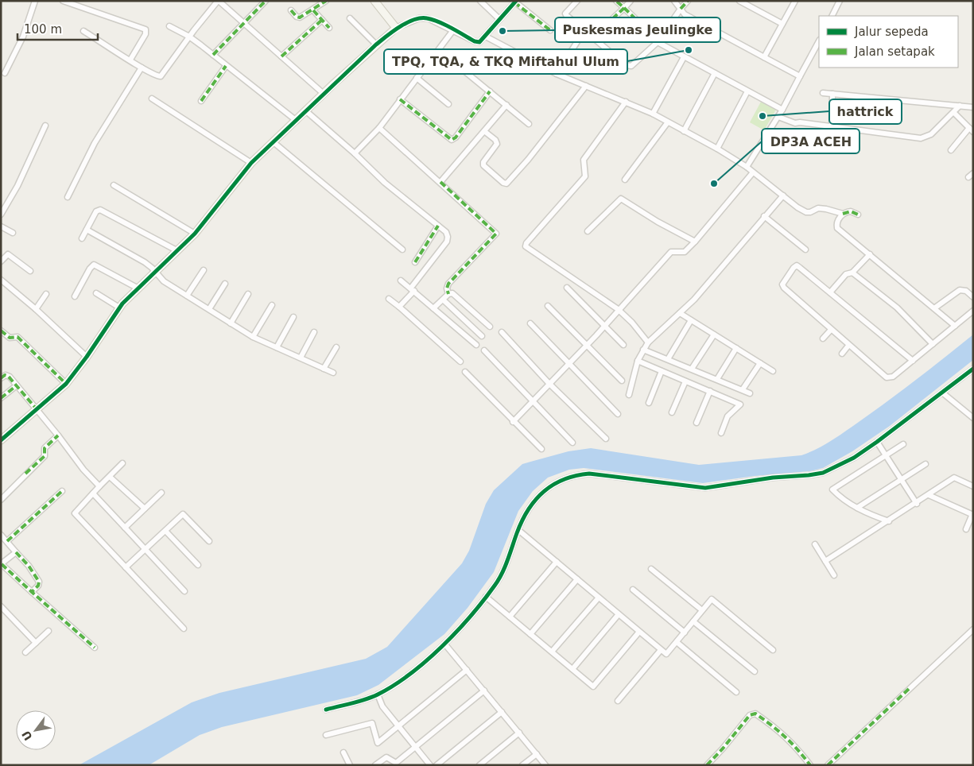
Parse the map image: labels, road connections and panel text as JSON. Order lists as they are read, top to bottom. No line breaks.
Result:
{"places":["Puskesmas Jeulingke","TPQ, TQA, & TKQ Miftahul Ulum","hattrick","DP3A ACEH"],"legend":["Jalur sepeda","Jalan setapak"],"scale_bar":"100 m","north":"bottom left"}
